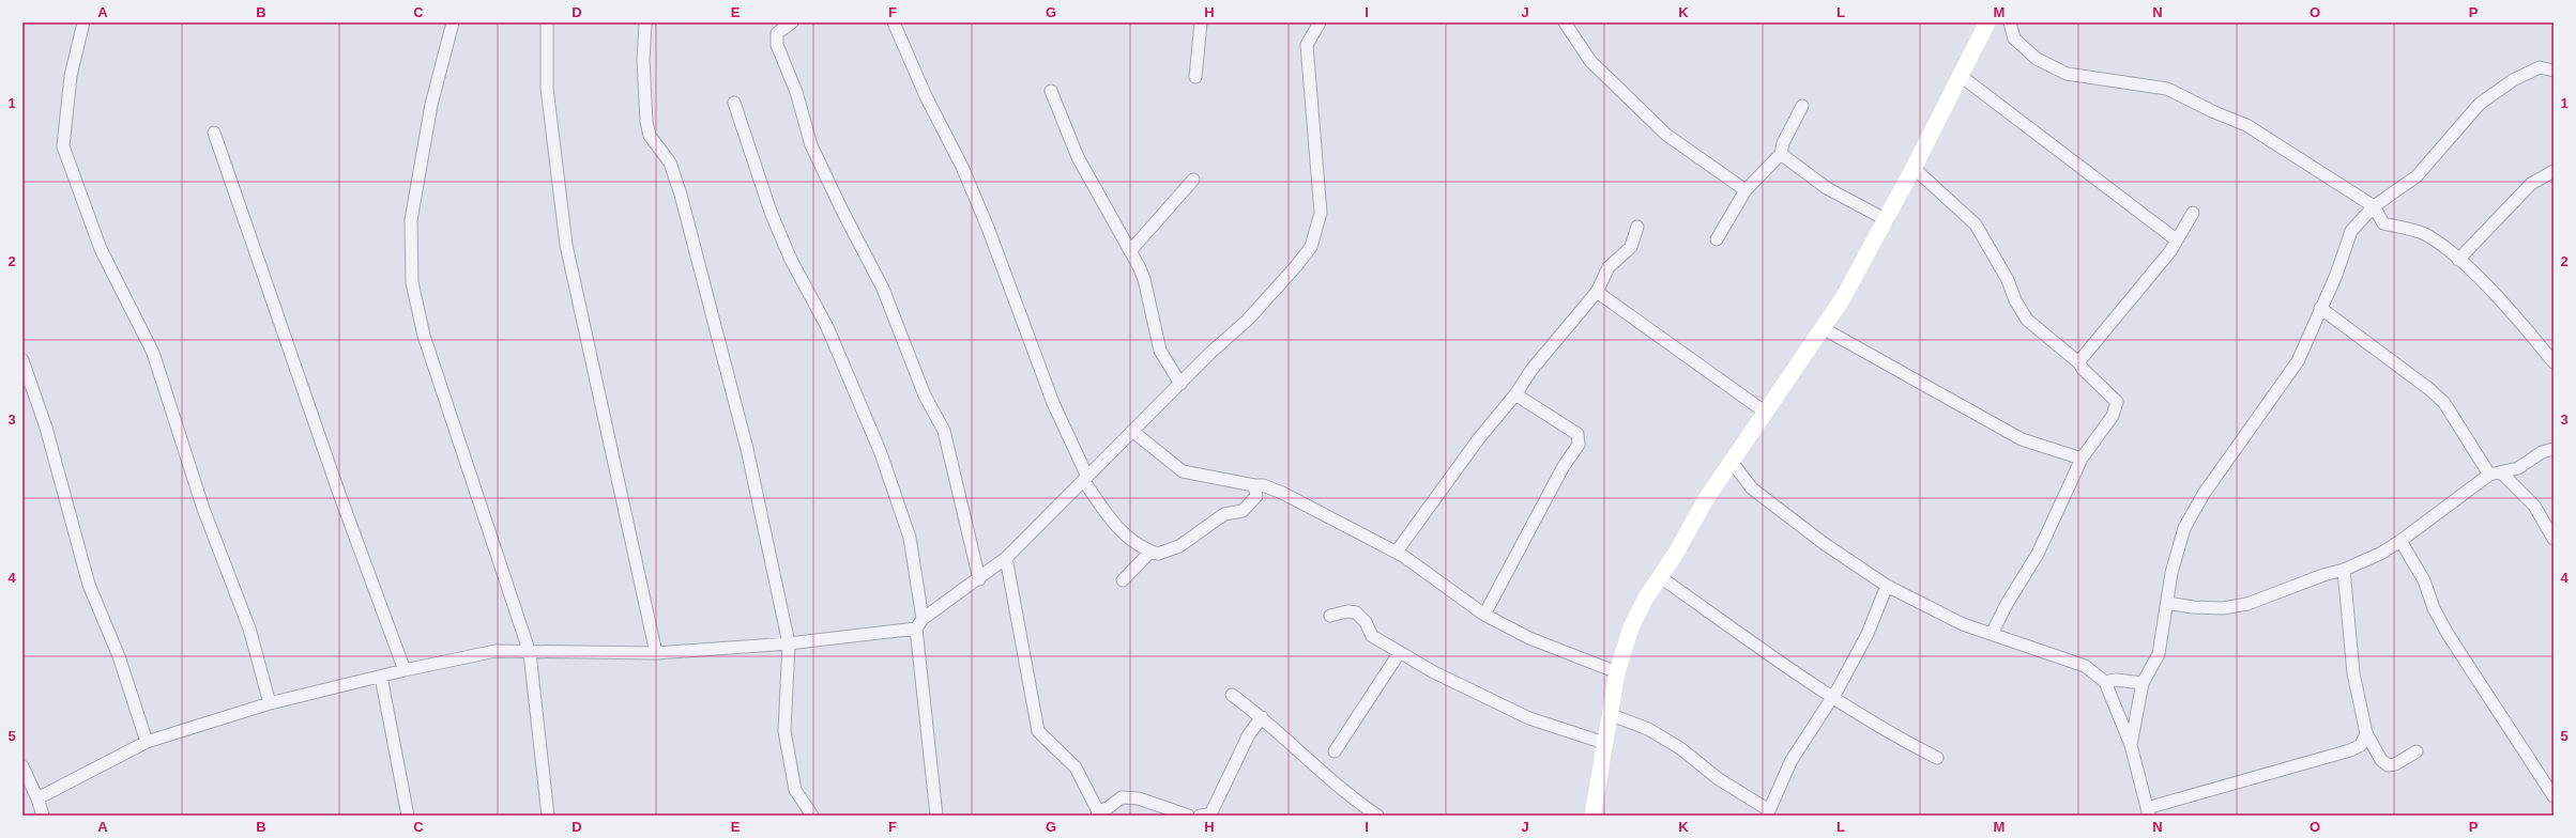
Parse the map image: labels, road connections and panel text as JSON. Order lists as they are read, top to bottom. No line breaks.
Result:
{"grid":{"columns":["A","B","C","D","E","F","G","H","I","J","K","L","M","N","O","P"],"rows":["1","2","3","4","5"]}}
